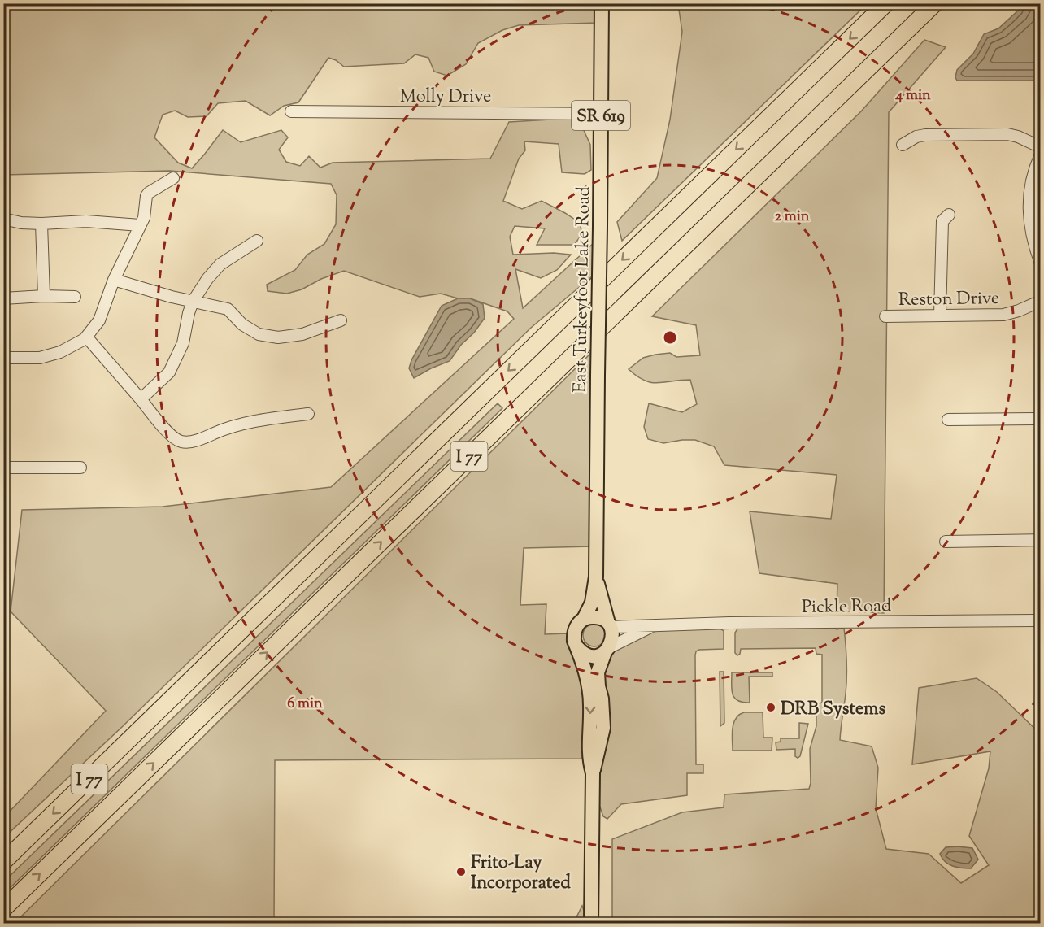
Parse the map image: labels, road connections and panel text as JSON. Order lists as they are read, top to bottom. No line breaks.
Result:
{"streets":{"highway":["I 77"],"main road":["SR 619","East Turkeyfoot Lake Road"],"street":["Molly Drive","Reston Drive","Pickle Road"]},"crossings":[["Molly Drive","East Turkeyfoot Lake Road"],["East Turkeyfoot Lake Road","Pickle Road"]],"places":["DRB Systems","Frito-Lay Incorporated"],"rings":["4 min","2 min","6 min"]}
